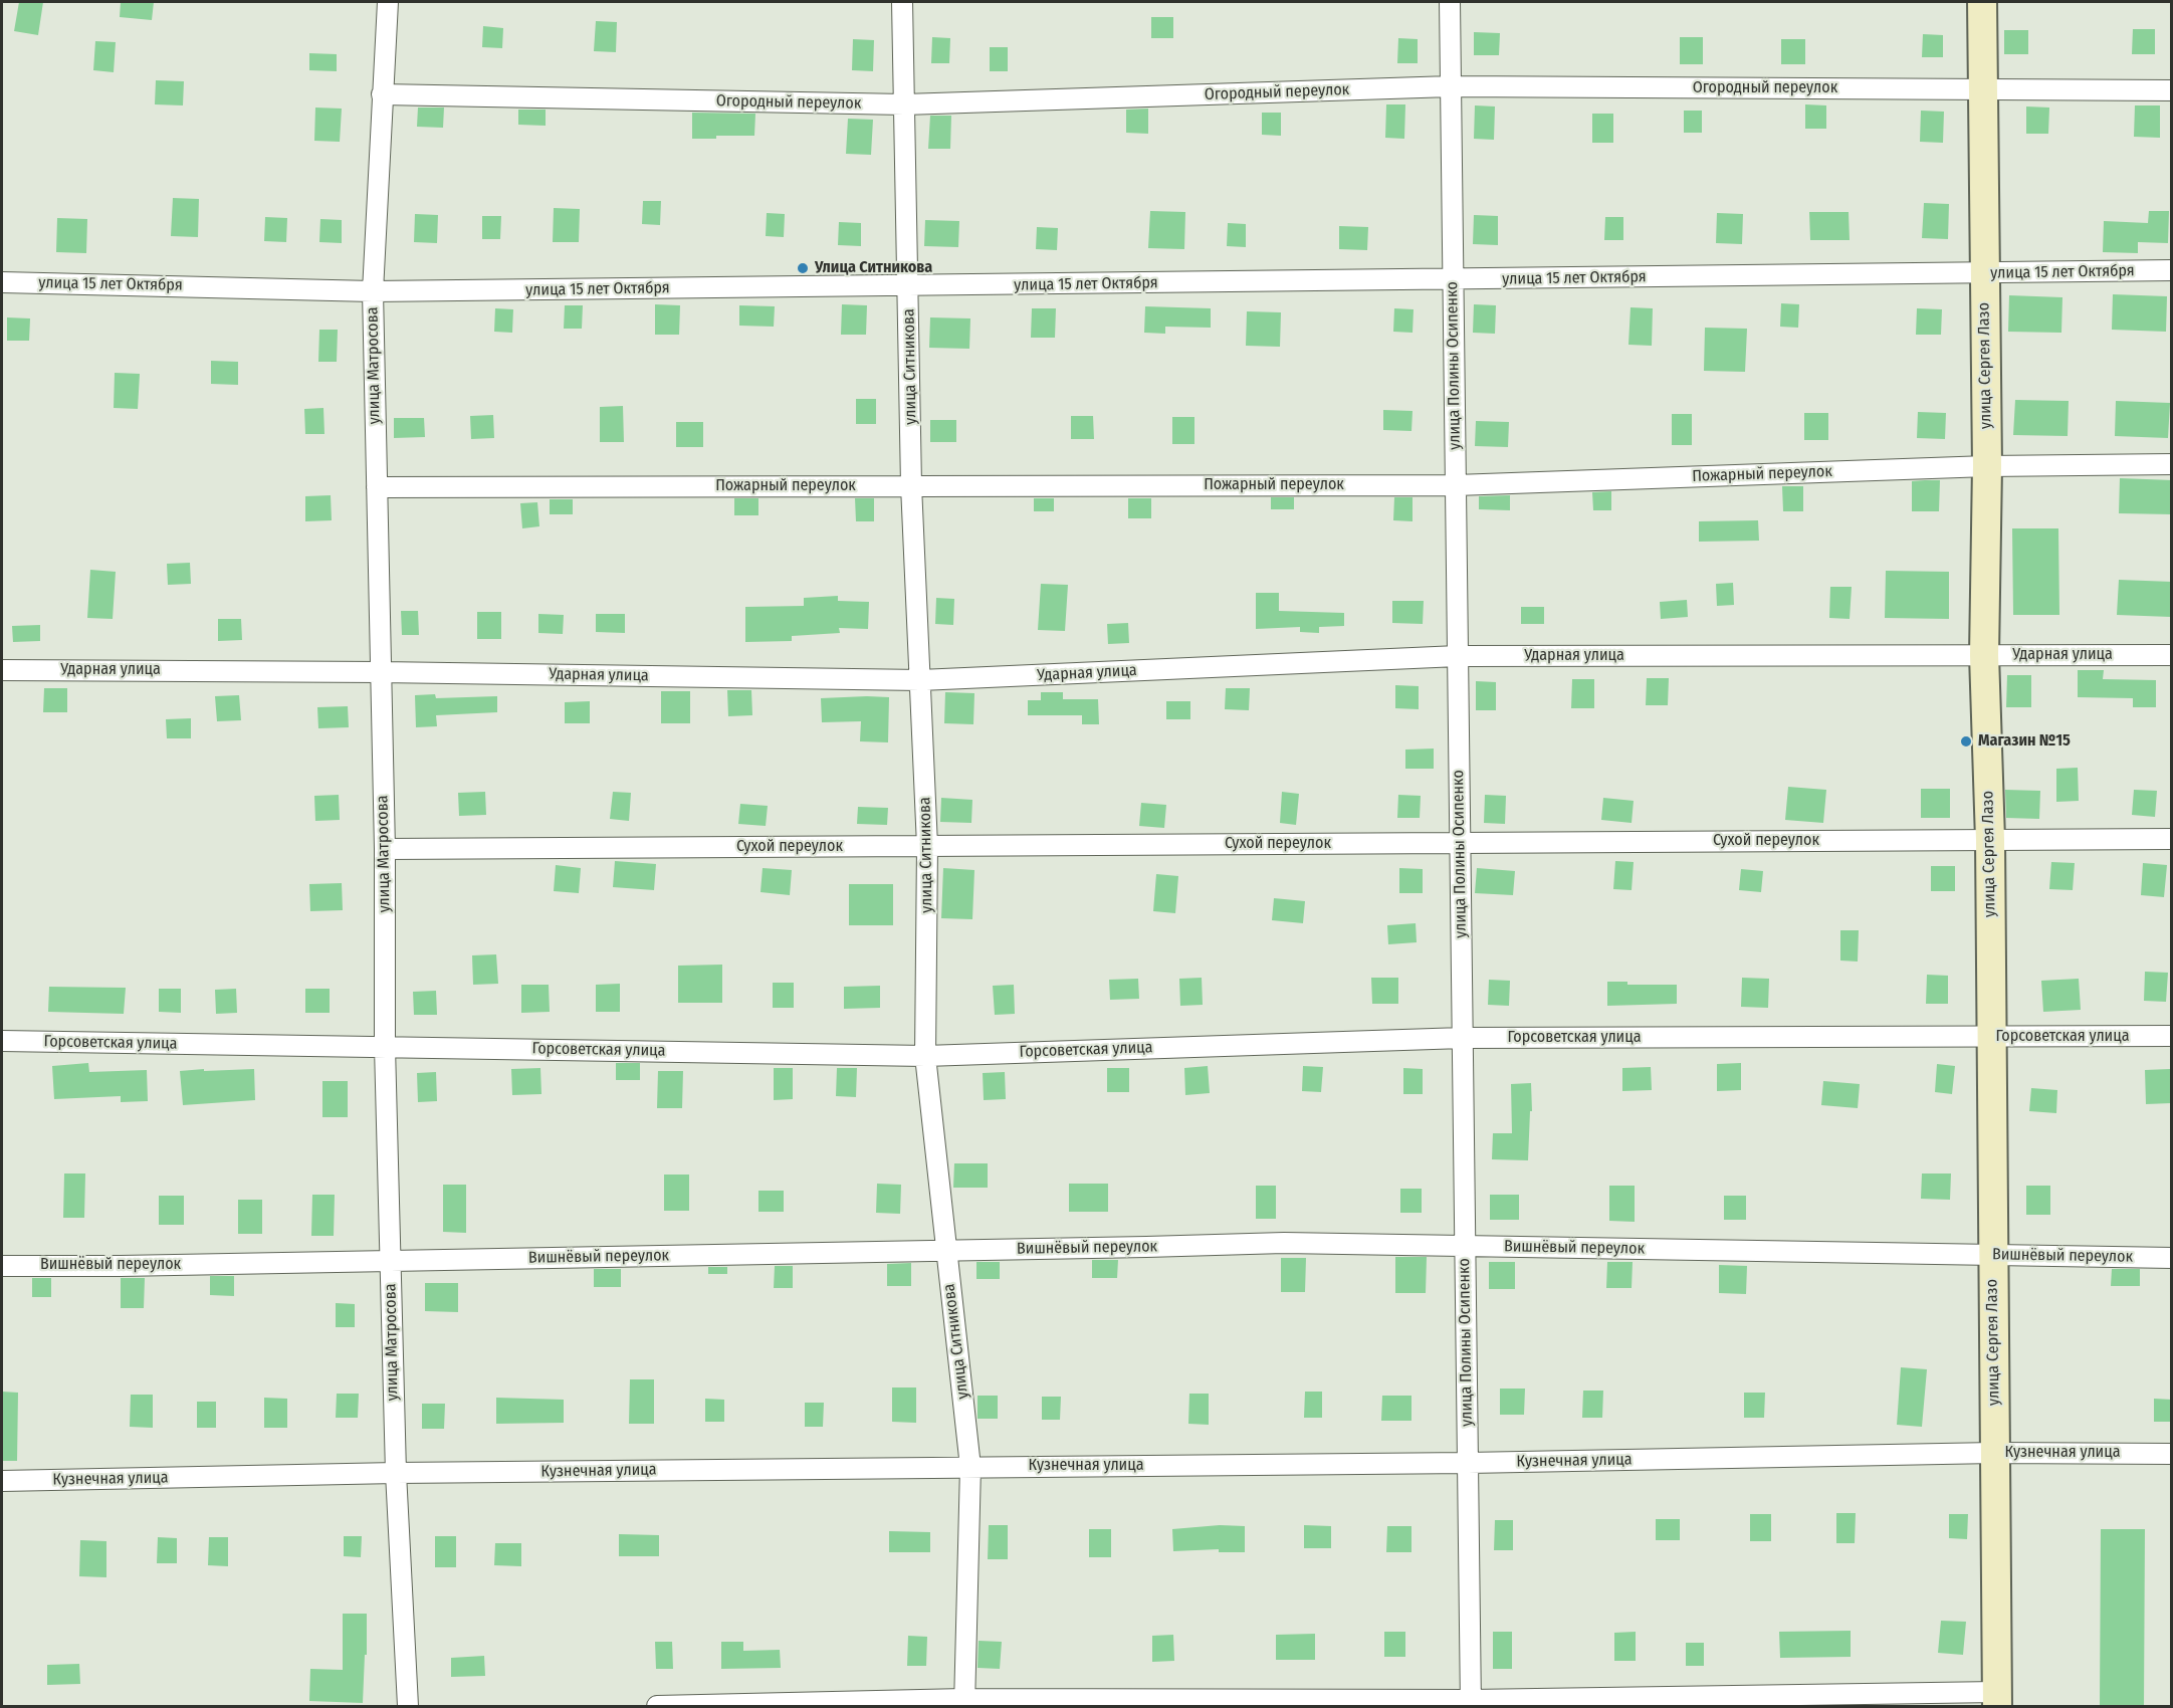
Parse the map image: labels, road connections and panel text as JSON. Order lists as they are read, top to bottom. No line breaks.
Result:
{"streets":{"main road":["улица Сергея Лазо"],"street":["Огородный переулок","улица 15 лет Октября","улица Матросова","улица Полины Осипенко","улица Ситникова","Пожарный переулок","Ударная улица","Сухой переулок","Горсоветская улица","Вишнёвый переулок","Кузнечная улица"]},"crossings":[["Огородный переулок","улица Матросова"],["Огородный переулок","улица Полины Осипенко"],["Огородный переулок","улица Сергея Лазо"],["Огородный переулок","улица Ситникова"],["улица 15 лет Октября","улица Матросова"],["улица 15 лет Октября","улица Полины Осипенко"],["улица 15 лет Октября","улица Сергея Лазо"],["улица 15 лет Октября","улица Ситникова"],["улица Матросова","Пожарный переулок"],["улица Матросова","Ударная улица"],["улица Матросова","Сухой переулок"],["улица Матросова","Горсоветская улица"],["улица Матросова","Вишнёвый переулок"],["улица Матросова","Кузнечная улица"],["улица Полины Осипенко","Пожарный переулок"],["улица Полины Осипенко","Ударная улица"],["улица Полины Осипенко","Сухой переулок"],["улица Полины Осипенко","Горсоветская улица"],["улица Полины Осипенко","Вишнёвый переулок"],["улица Полины Осипенко","Кузнечная улица"],["улица Сергея Лазо","Пожарный переулок"],["улица Сергея Лазо","Ударная улица"],["улица Сергея Лазо","Сухой переулок"],["улица Сергея Лазо","Горсоветская улица"],["улица Сергея Лазо","Вишнёвый переулок"],["улица Сергея Лазо","Кузнечная улица"],["улица Ситникова","Пожарный переулок"],["улица Ситникова","Ударная улица"],["улица Ситникова","Сухой переулок"],["улица Ситникова","Горсоветская улица"],["улица Ситникова","Вишнёвый переулок"],["улица Ситникова","Кузнечная улица"]],"places":["Улица Ситникова","Магазин №15"]}
